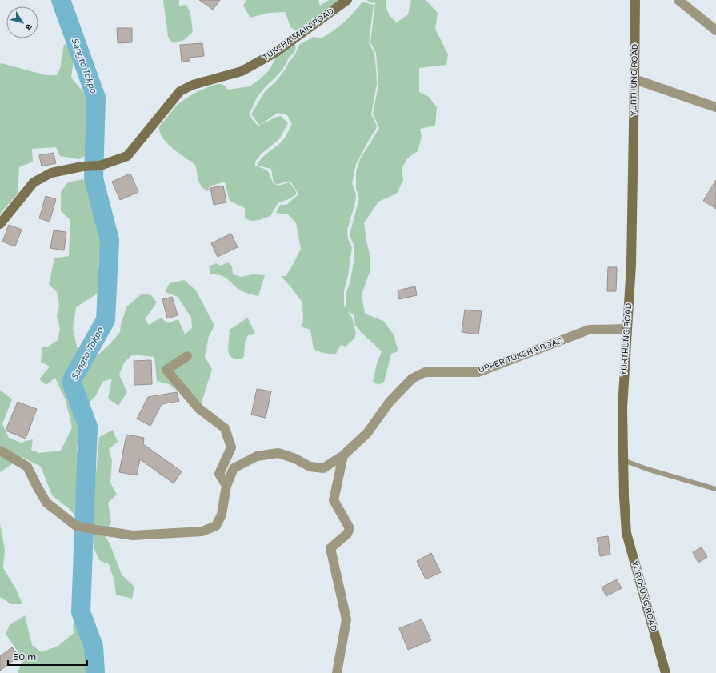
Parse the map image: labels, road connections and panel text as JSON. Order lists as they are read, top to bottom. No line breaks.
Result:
{"streets":{"main road":["TUKCHA MAIN ROAD","YURTHUNG ROAD"],"street":["UPPER TUKCHA ROAD"]},"crossings":[["YURTHUNG ROAD","UPPER TUKCHA ROAD"]],"water":["Sangto Tokpo"],"scale_bar":"50 m","north":"bottom right"}
